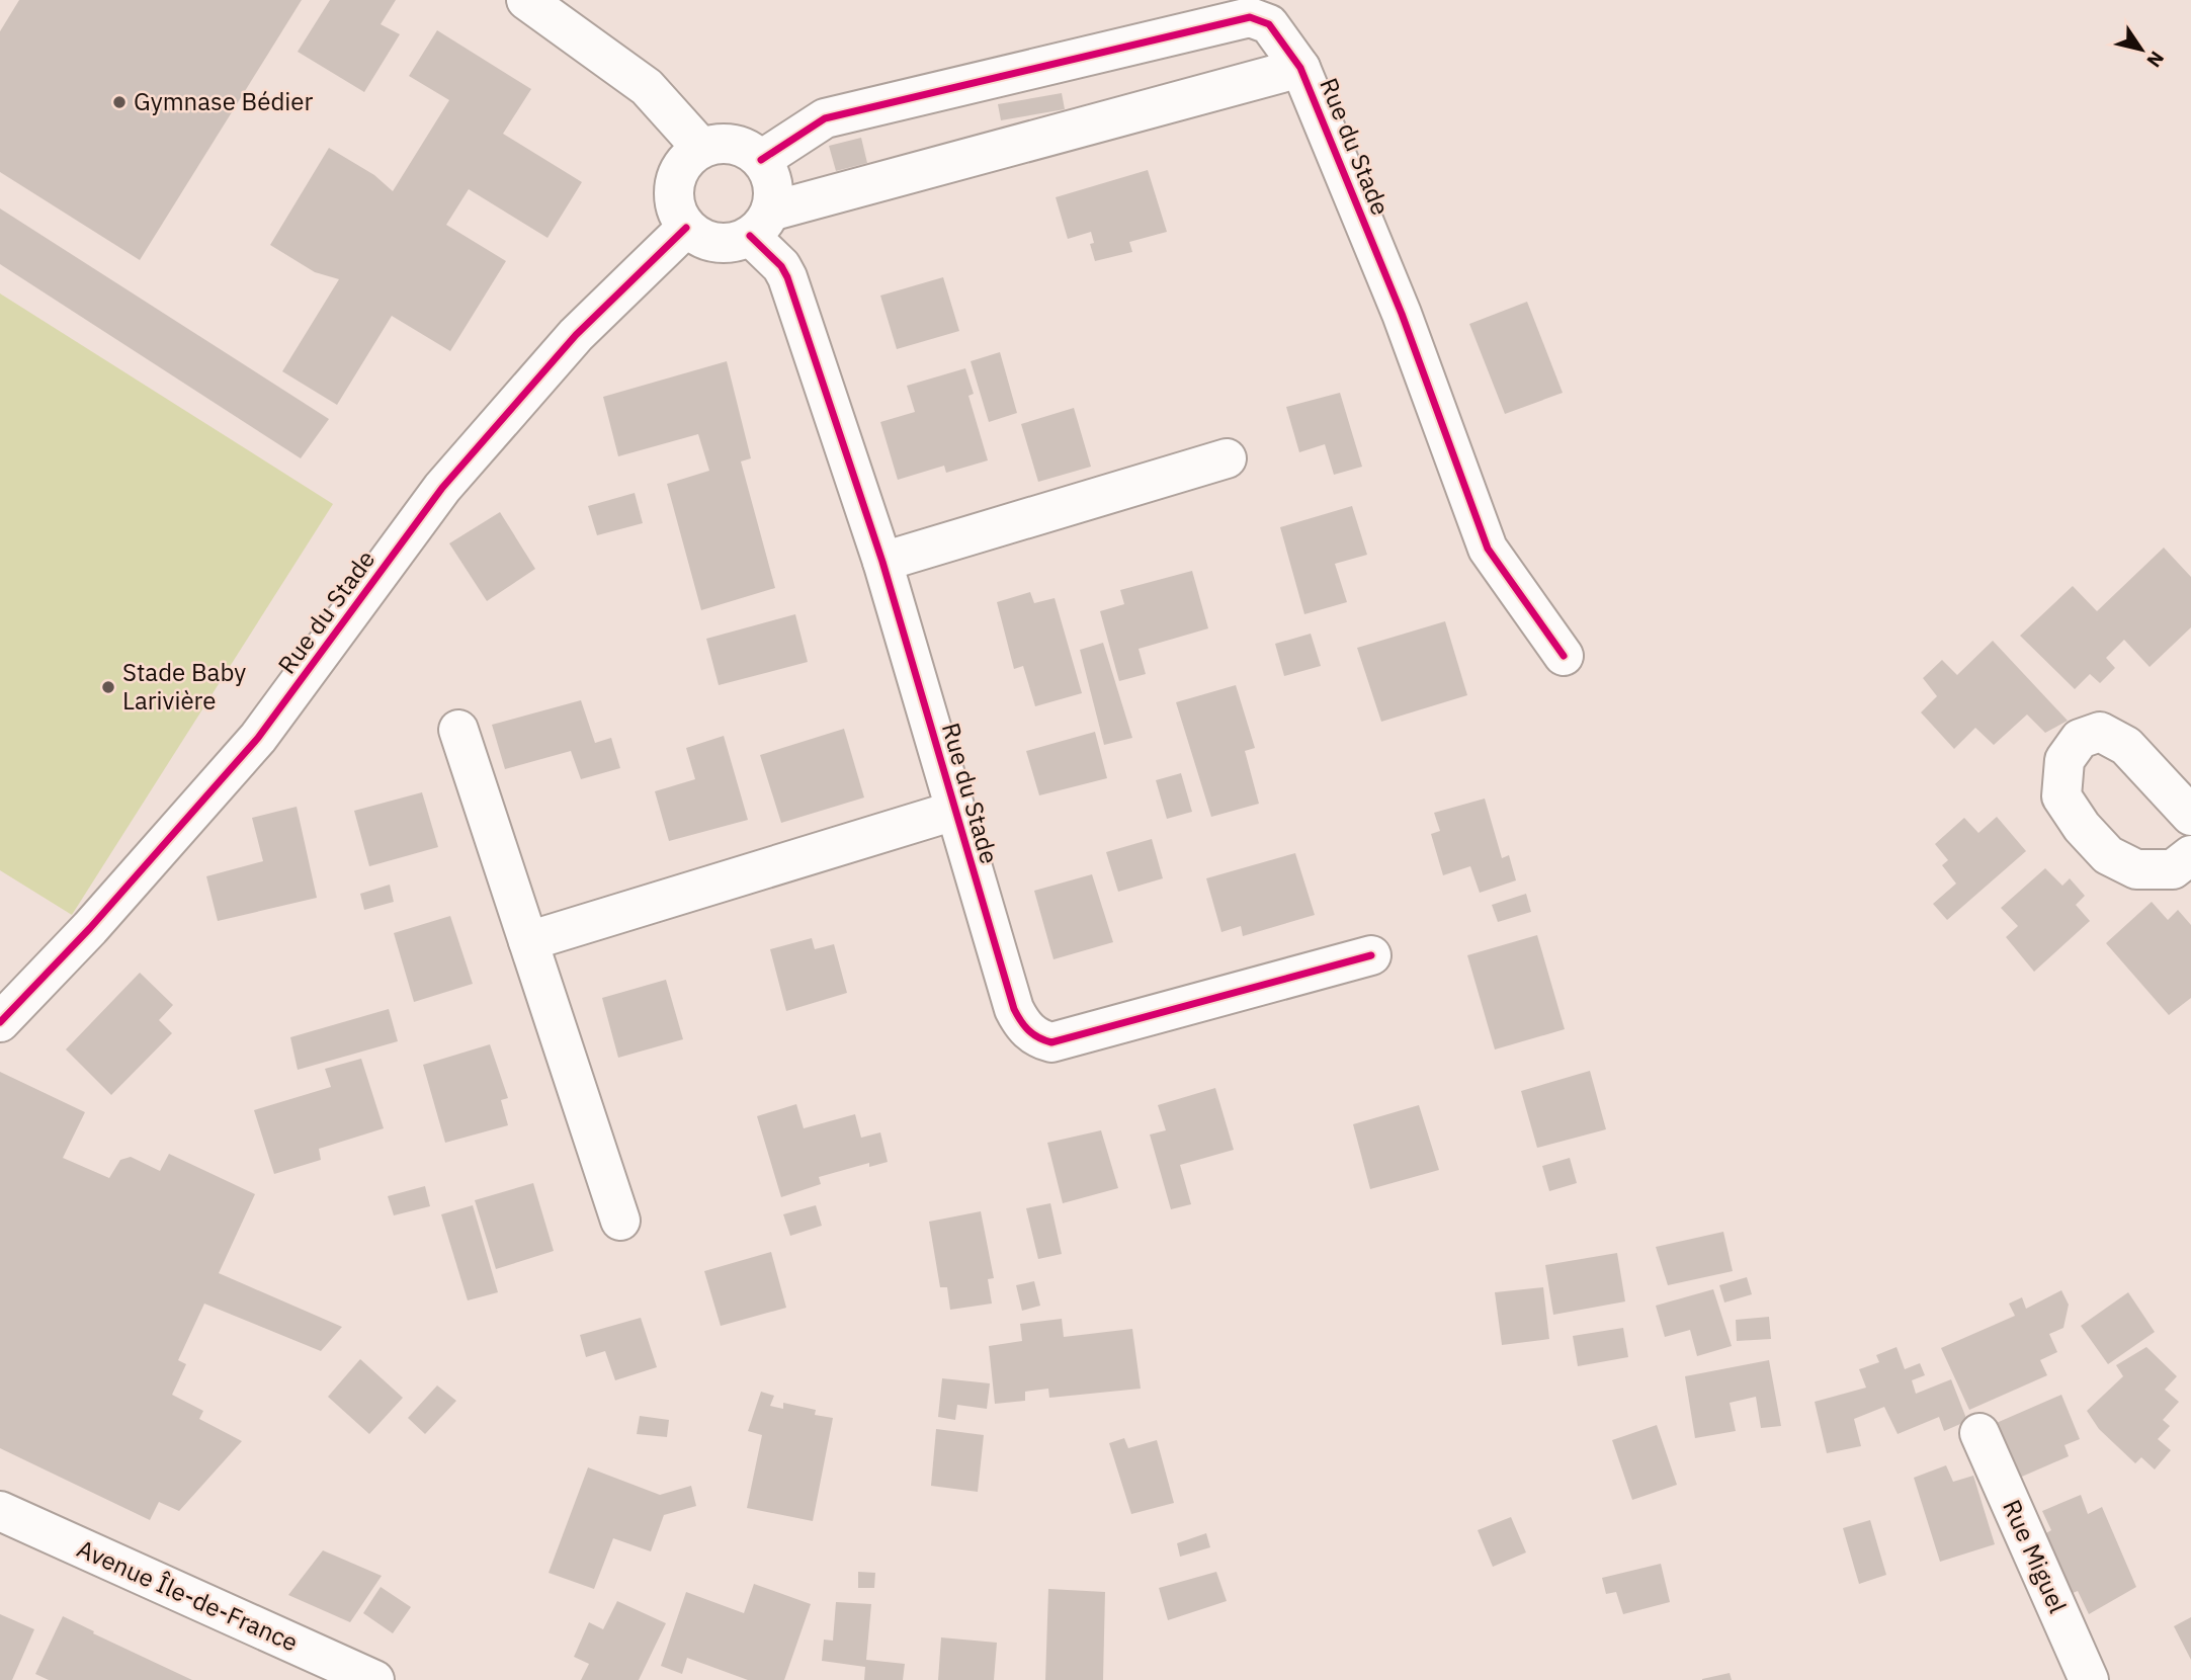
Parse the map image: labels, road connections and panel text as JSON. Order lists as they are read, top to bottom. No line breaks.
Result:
{"streets":{"street":["Rue du Stade","Rue Miguel","Avenue Île-de-France"]},"places":["Gymnase Bédier","Stade Baby Larivière"],"north":"bottom right"}
